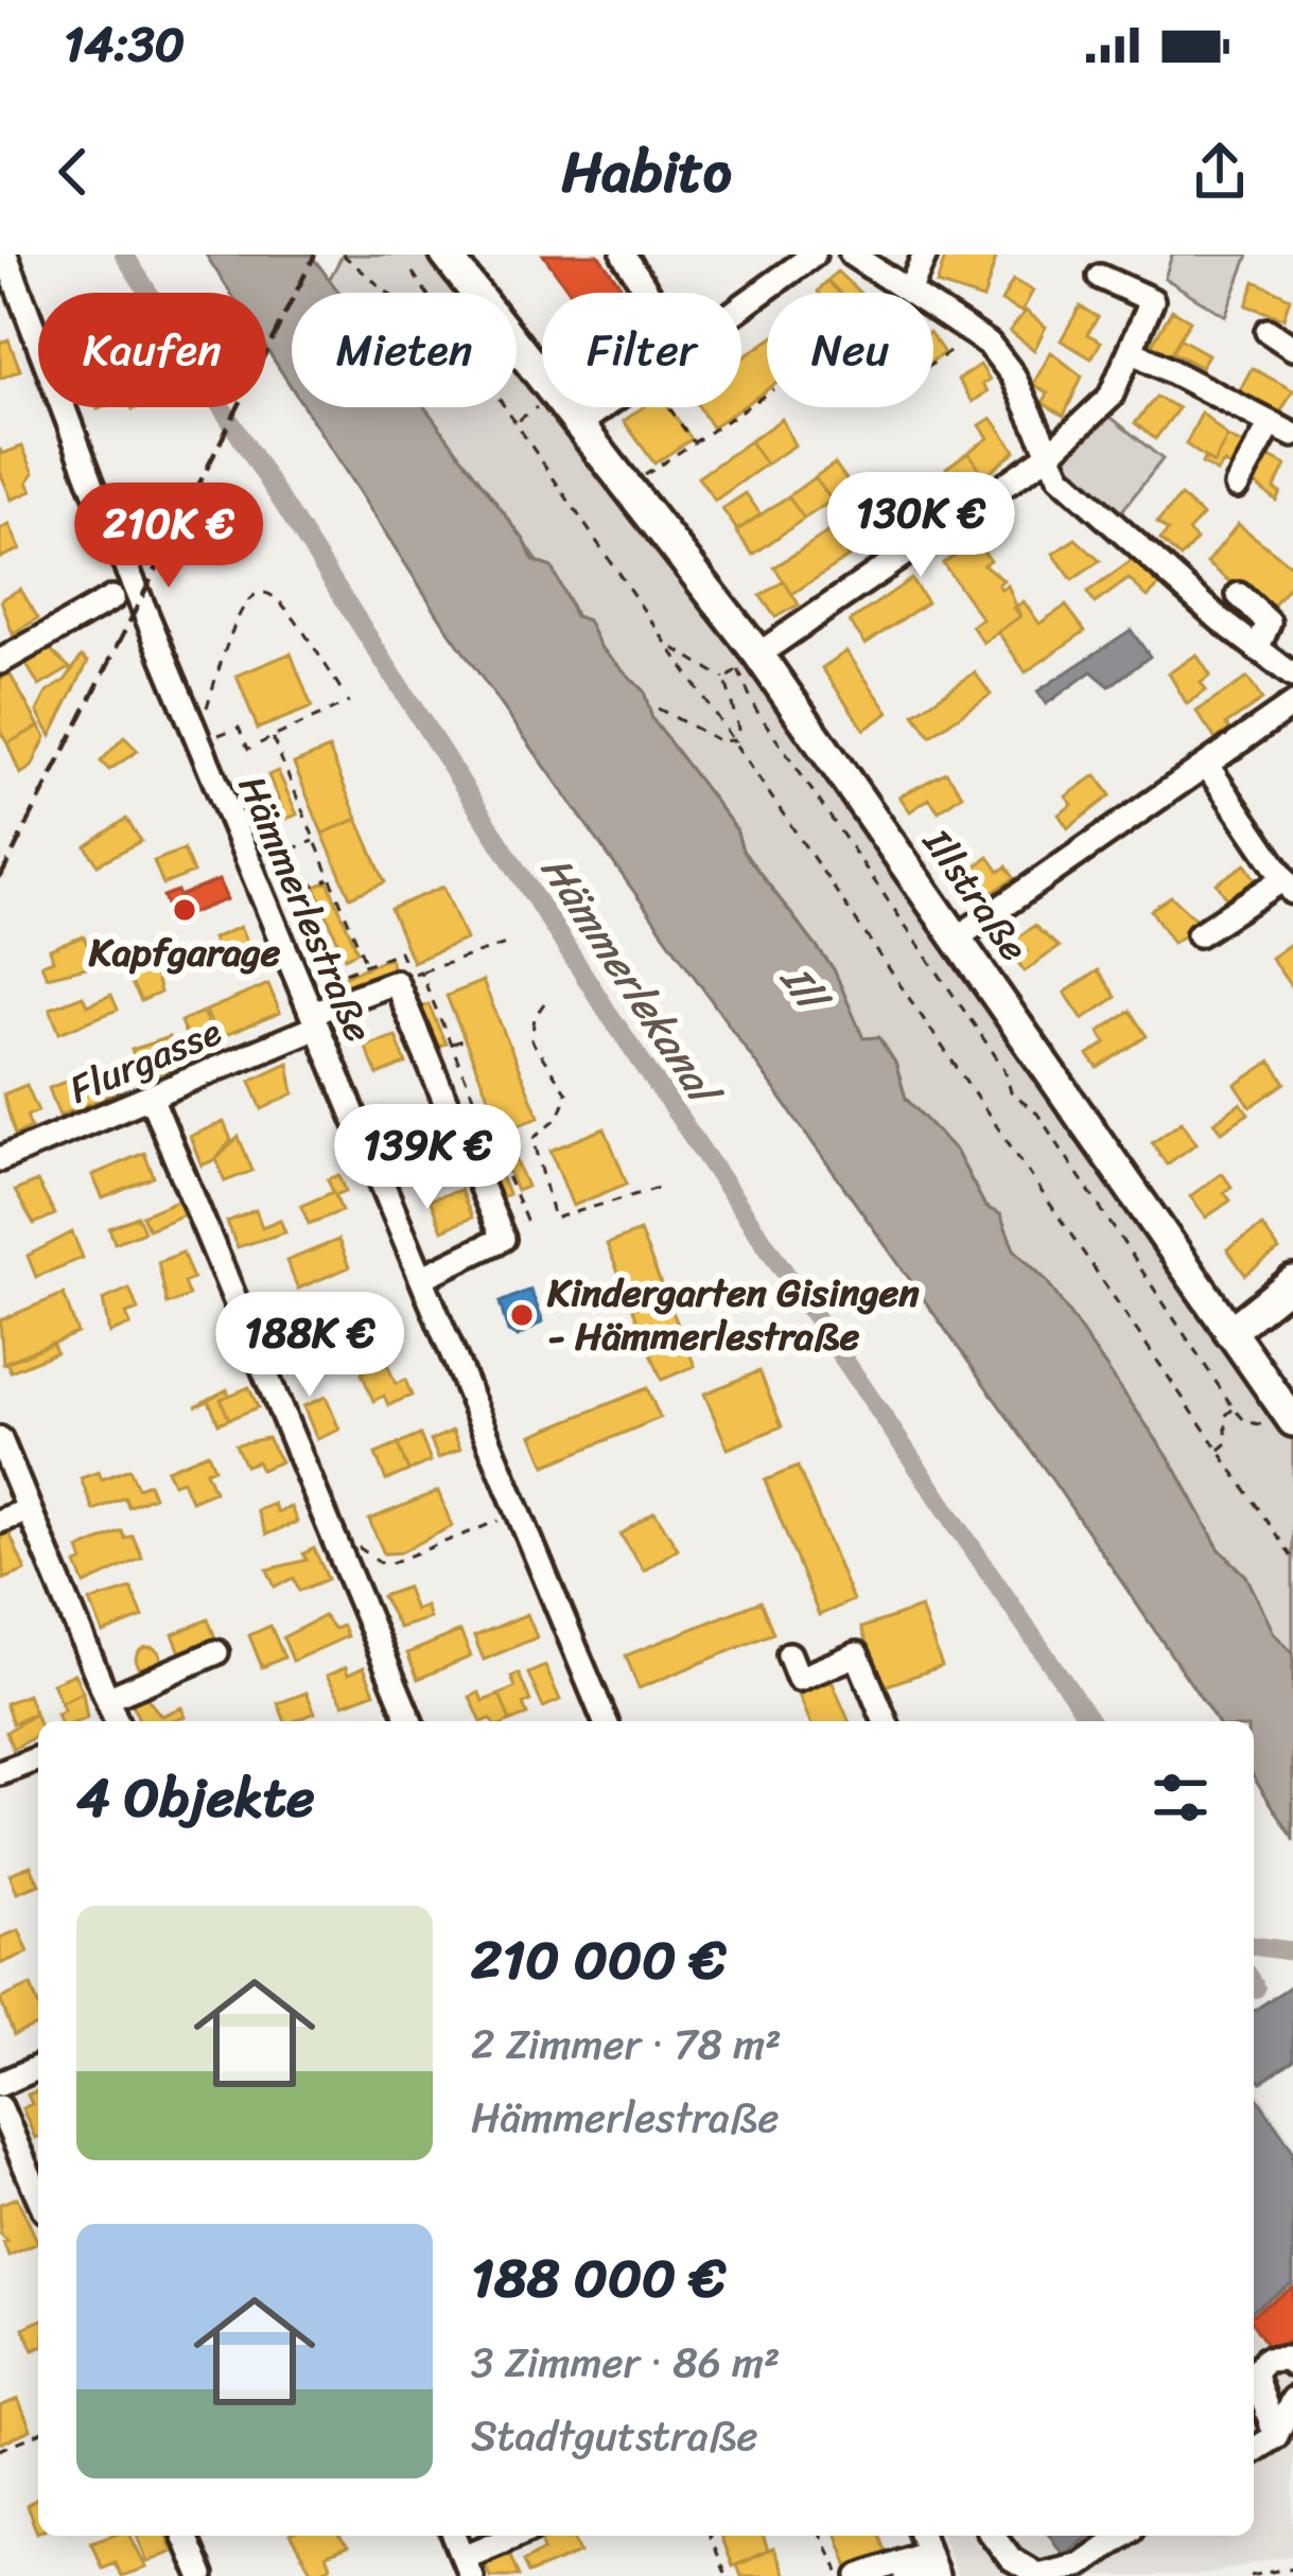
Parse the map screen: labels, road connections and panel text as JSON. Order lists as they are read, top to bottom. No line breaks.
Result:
{"streets":{"main road":["Illstraße"],"street":["Hämmerlestraße","Flurgasse"]},"crossings":[["Hämmerlestraße","Flurgasse"]],"water":["Hämmerlekanal","Ill"],"places":["Kapfgarage","Kindergarten Gisingen - Hämmerlestraße"],"page":{"status":"14:30","header":"Habito","chip":["Kaufen","Mieten","Filter","Neu"],"price":["130K €","210K €","139K €","188K €"],"heading":"4 Objekte","list":[{"name":"210 000 €","note":"2 Zimmer · 78 m² · Hämmerlestraße"},{"name":"188 000 €","note":"3 Zimmer · 86 m² · Stadtgutstraße"}]}}
